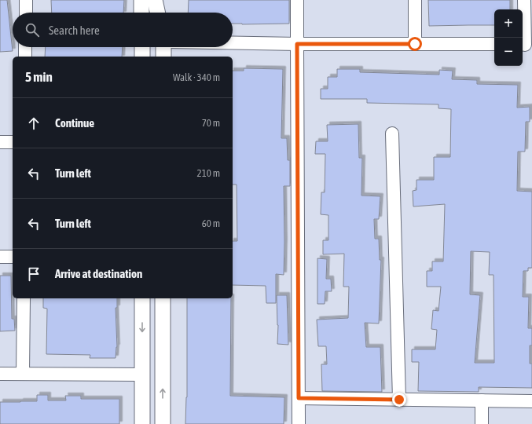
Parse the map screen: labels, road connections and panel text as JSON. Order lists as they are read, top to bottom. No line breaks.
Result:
{"page":{"map_buttons":["+","−"],"search":"Search here","heading":["5 min","Walk · 340 m"],"list":[["Continue","70 m"],["Turn left","210 m"],["Turn left","60 m"],"Arrive at destination"]}}
